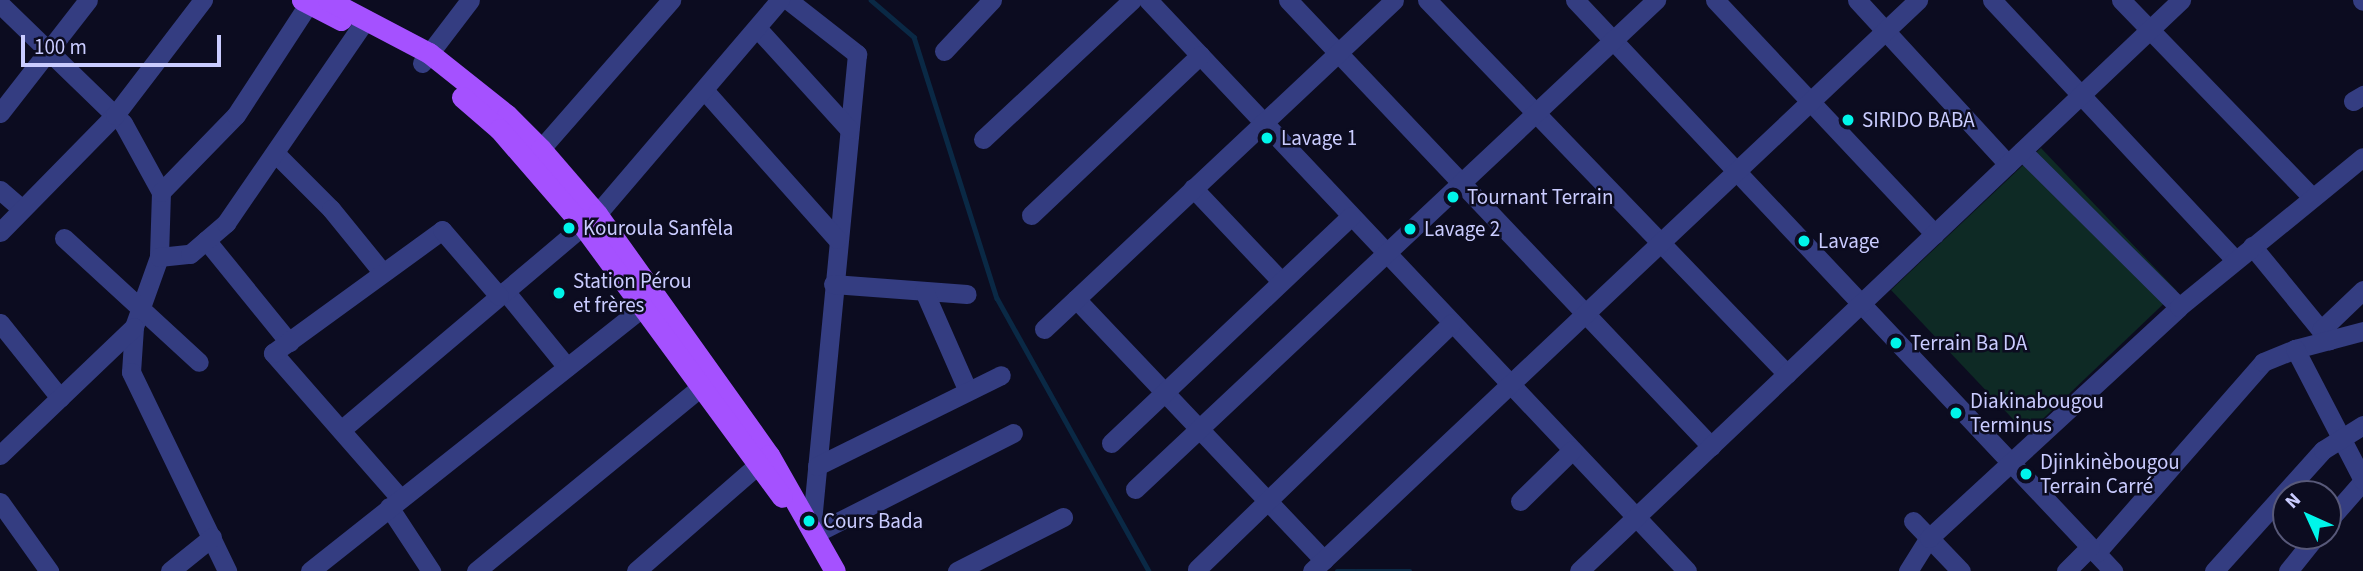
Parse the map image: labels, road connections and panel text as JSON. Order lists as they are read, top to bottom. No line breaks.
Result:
{"places":["SIRIDO BABA","Lavage 1","Tournant Terrain","Kouroula Sanfèla","Lavage 2","Lavage","Station Pérou et frères","Terrain Ba DA","Diakinabougou Terminus","Djinkinèbougou Terrain Carré","Cours Bada"],"scale_bar":"100 m","north":"top left"}
